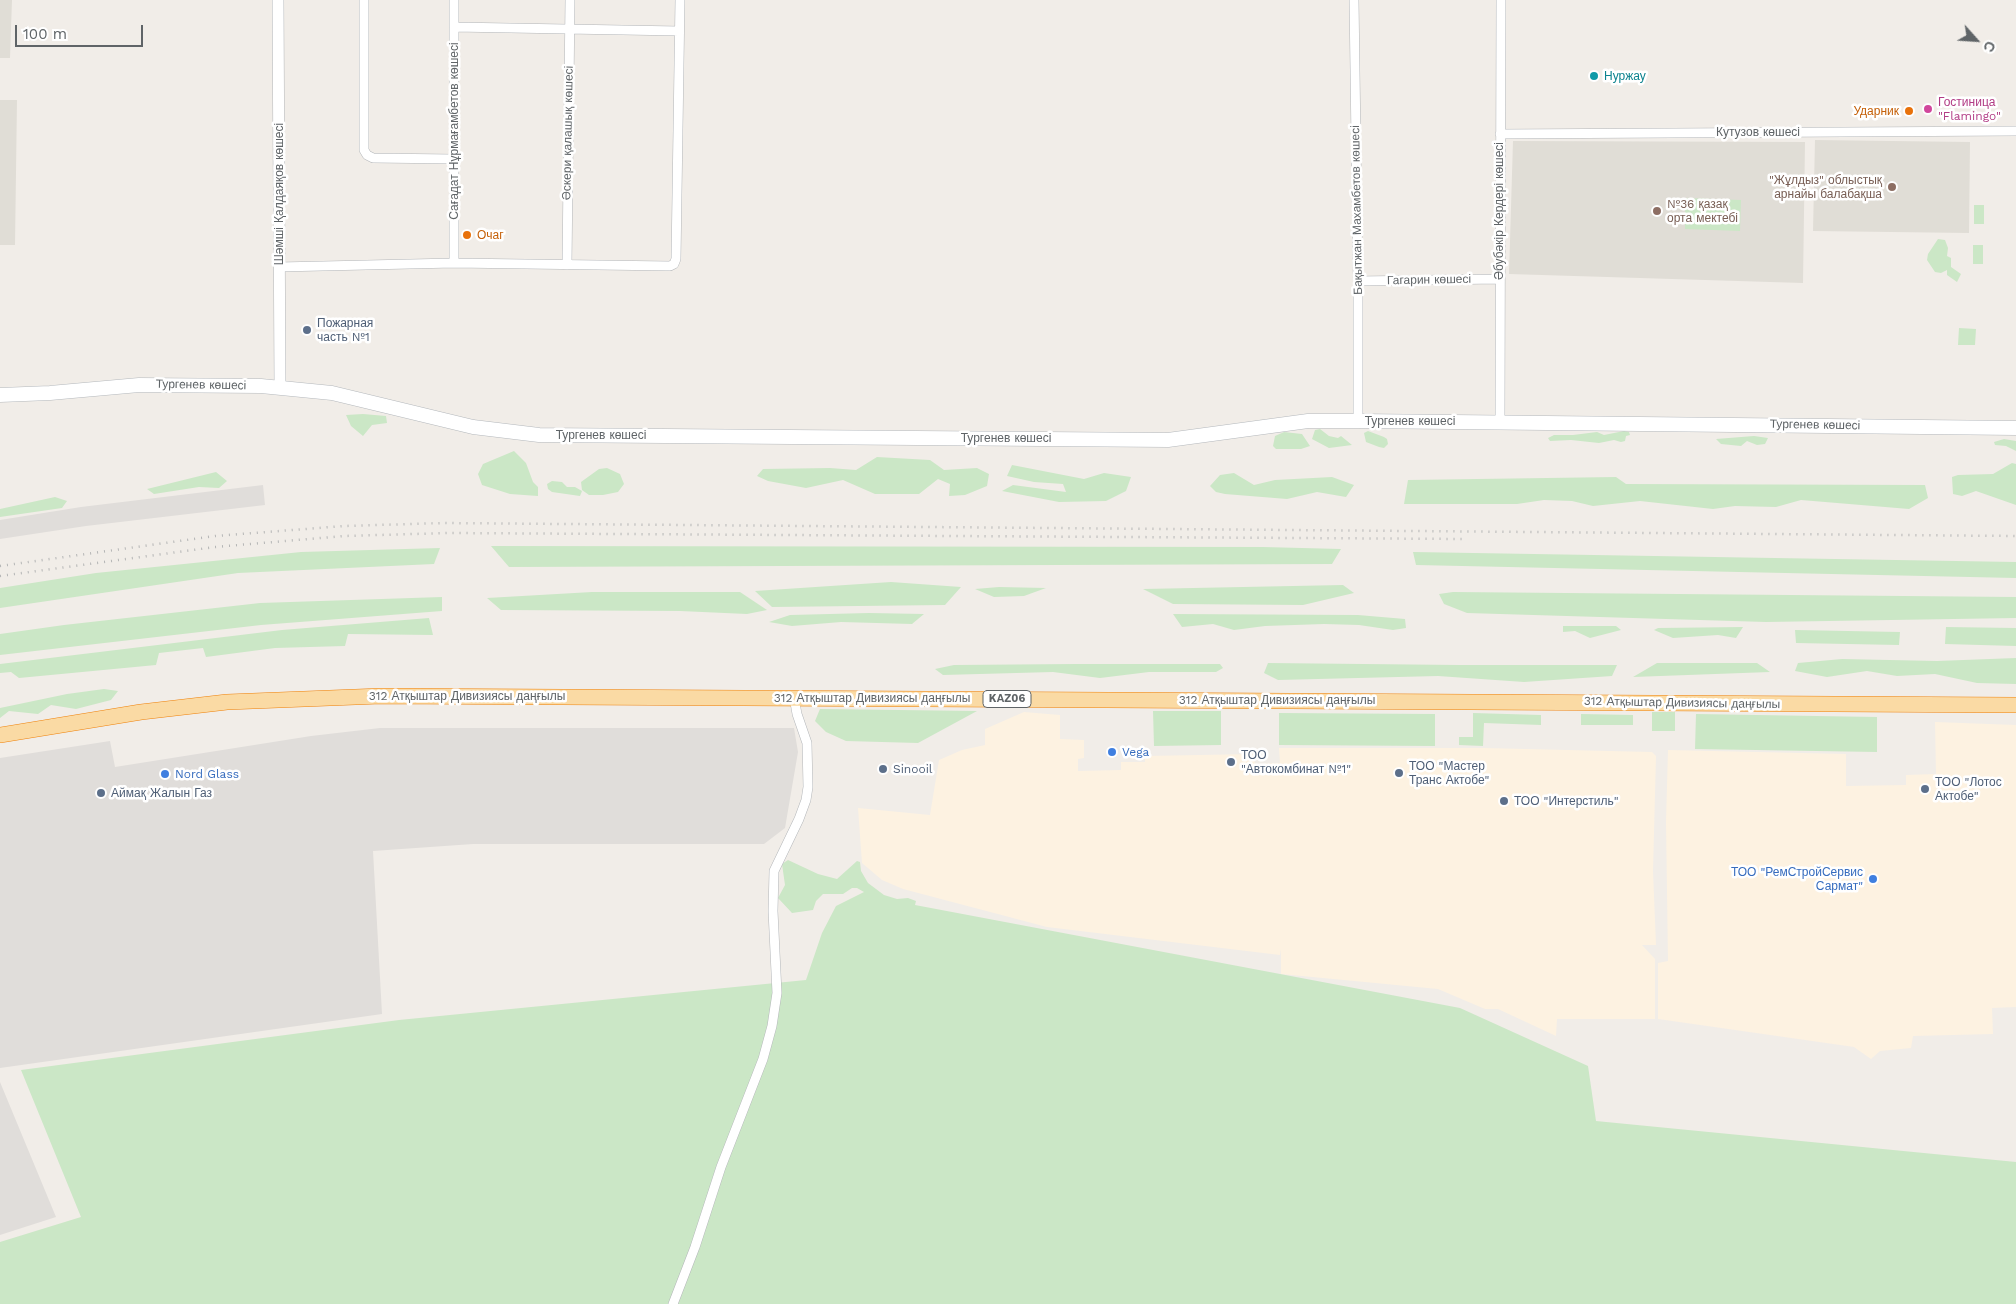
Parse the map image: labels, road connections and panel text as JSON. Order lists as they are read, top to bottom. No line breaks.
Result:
{"streets":{"highway":["312 Атқыштар Дивизиясы даңғылы","KАZ06"],"main road":["Тургенев көшесі"],"street":["Сағадат Нұрмағамбетов көшесі","Кутузов көшесі","Әскери қалашық көшесі","Шәмші Қалдаяқов көшесі","Бақытжан Махамбетов көшесі","Әбубәкір Кердері көшесі","Гагарин көшесі"]},"crossings":[["Кутузов көшесі","Әбубәкір Кердері көшесі"],["Шәмші Қалдаяқов көшесі","Тургенев көшесі"],["Бақытжан Махамбетов көшесі","Гагарин көшесі"],["Бақытжан Махамбетов көшесі","Тургенев көшесі"],["Әбубәкір Кердері көшесі","Гагарин көшесі"],["Әбубәкір Кердері көшесі","Тургенев көшесі"]],"places":["Нуржау","Гостиница \"Flamingo\"","Ударник","\"Жұлдыз\" облыстық арнайы балабақша","№36 қазақ орта мектебі","Очаг","Пожарная часть №1","Vega","ТОО \"Автокомбинат №1\"","Sinooil","ТОО \"Мастер Транс Актобе\"","Nord Glass","ТОО \"Лотос Актобе\"","Аймақ Жалын Газ","ТОО \"Интерстиль\"","ТОО \"РемСтройСервис Сармат\""],"scale_bar":"100 m","north":"bottom right"}
